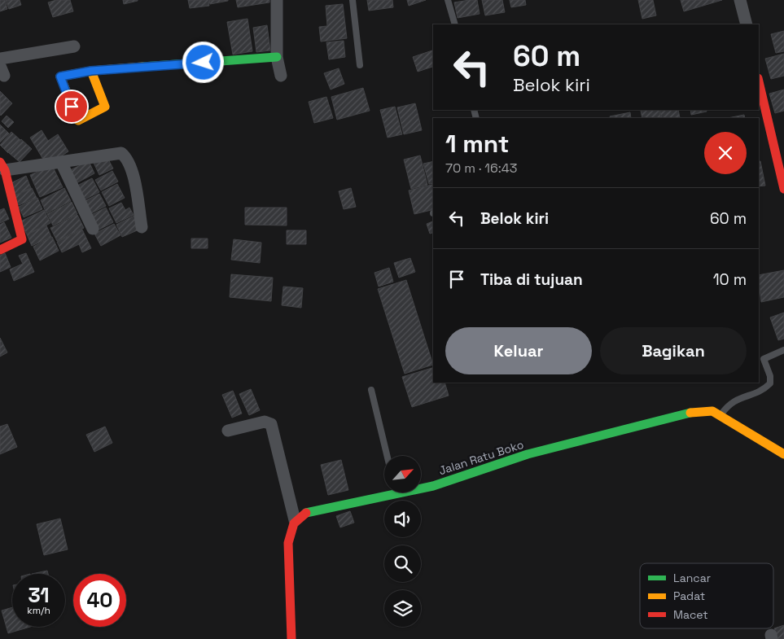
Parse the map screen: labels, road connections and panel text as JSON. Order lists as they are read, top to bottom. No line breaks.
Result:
{"streets":{"street":["Jalan Ratu Boko"]},"legend":["Lancar","Padat","Macet"],"north":"top right","page":{"turn":["60 m","Belok kiri"],"heading":["1 mnt","70 m · 16:43"],"list":[{"name":"Belok kiri","value":"60 m"},{"name":"Tiba di tujuan","value":"10 m"}],"buttons":["Keluar","Bagikan"],"speed":"31 km/h","limit":"40"}}
